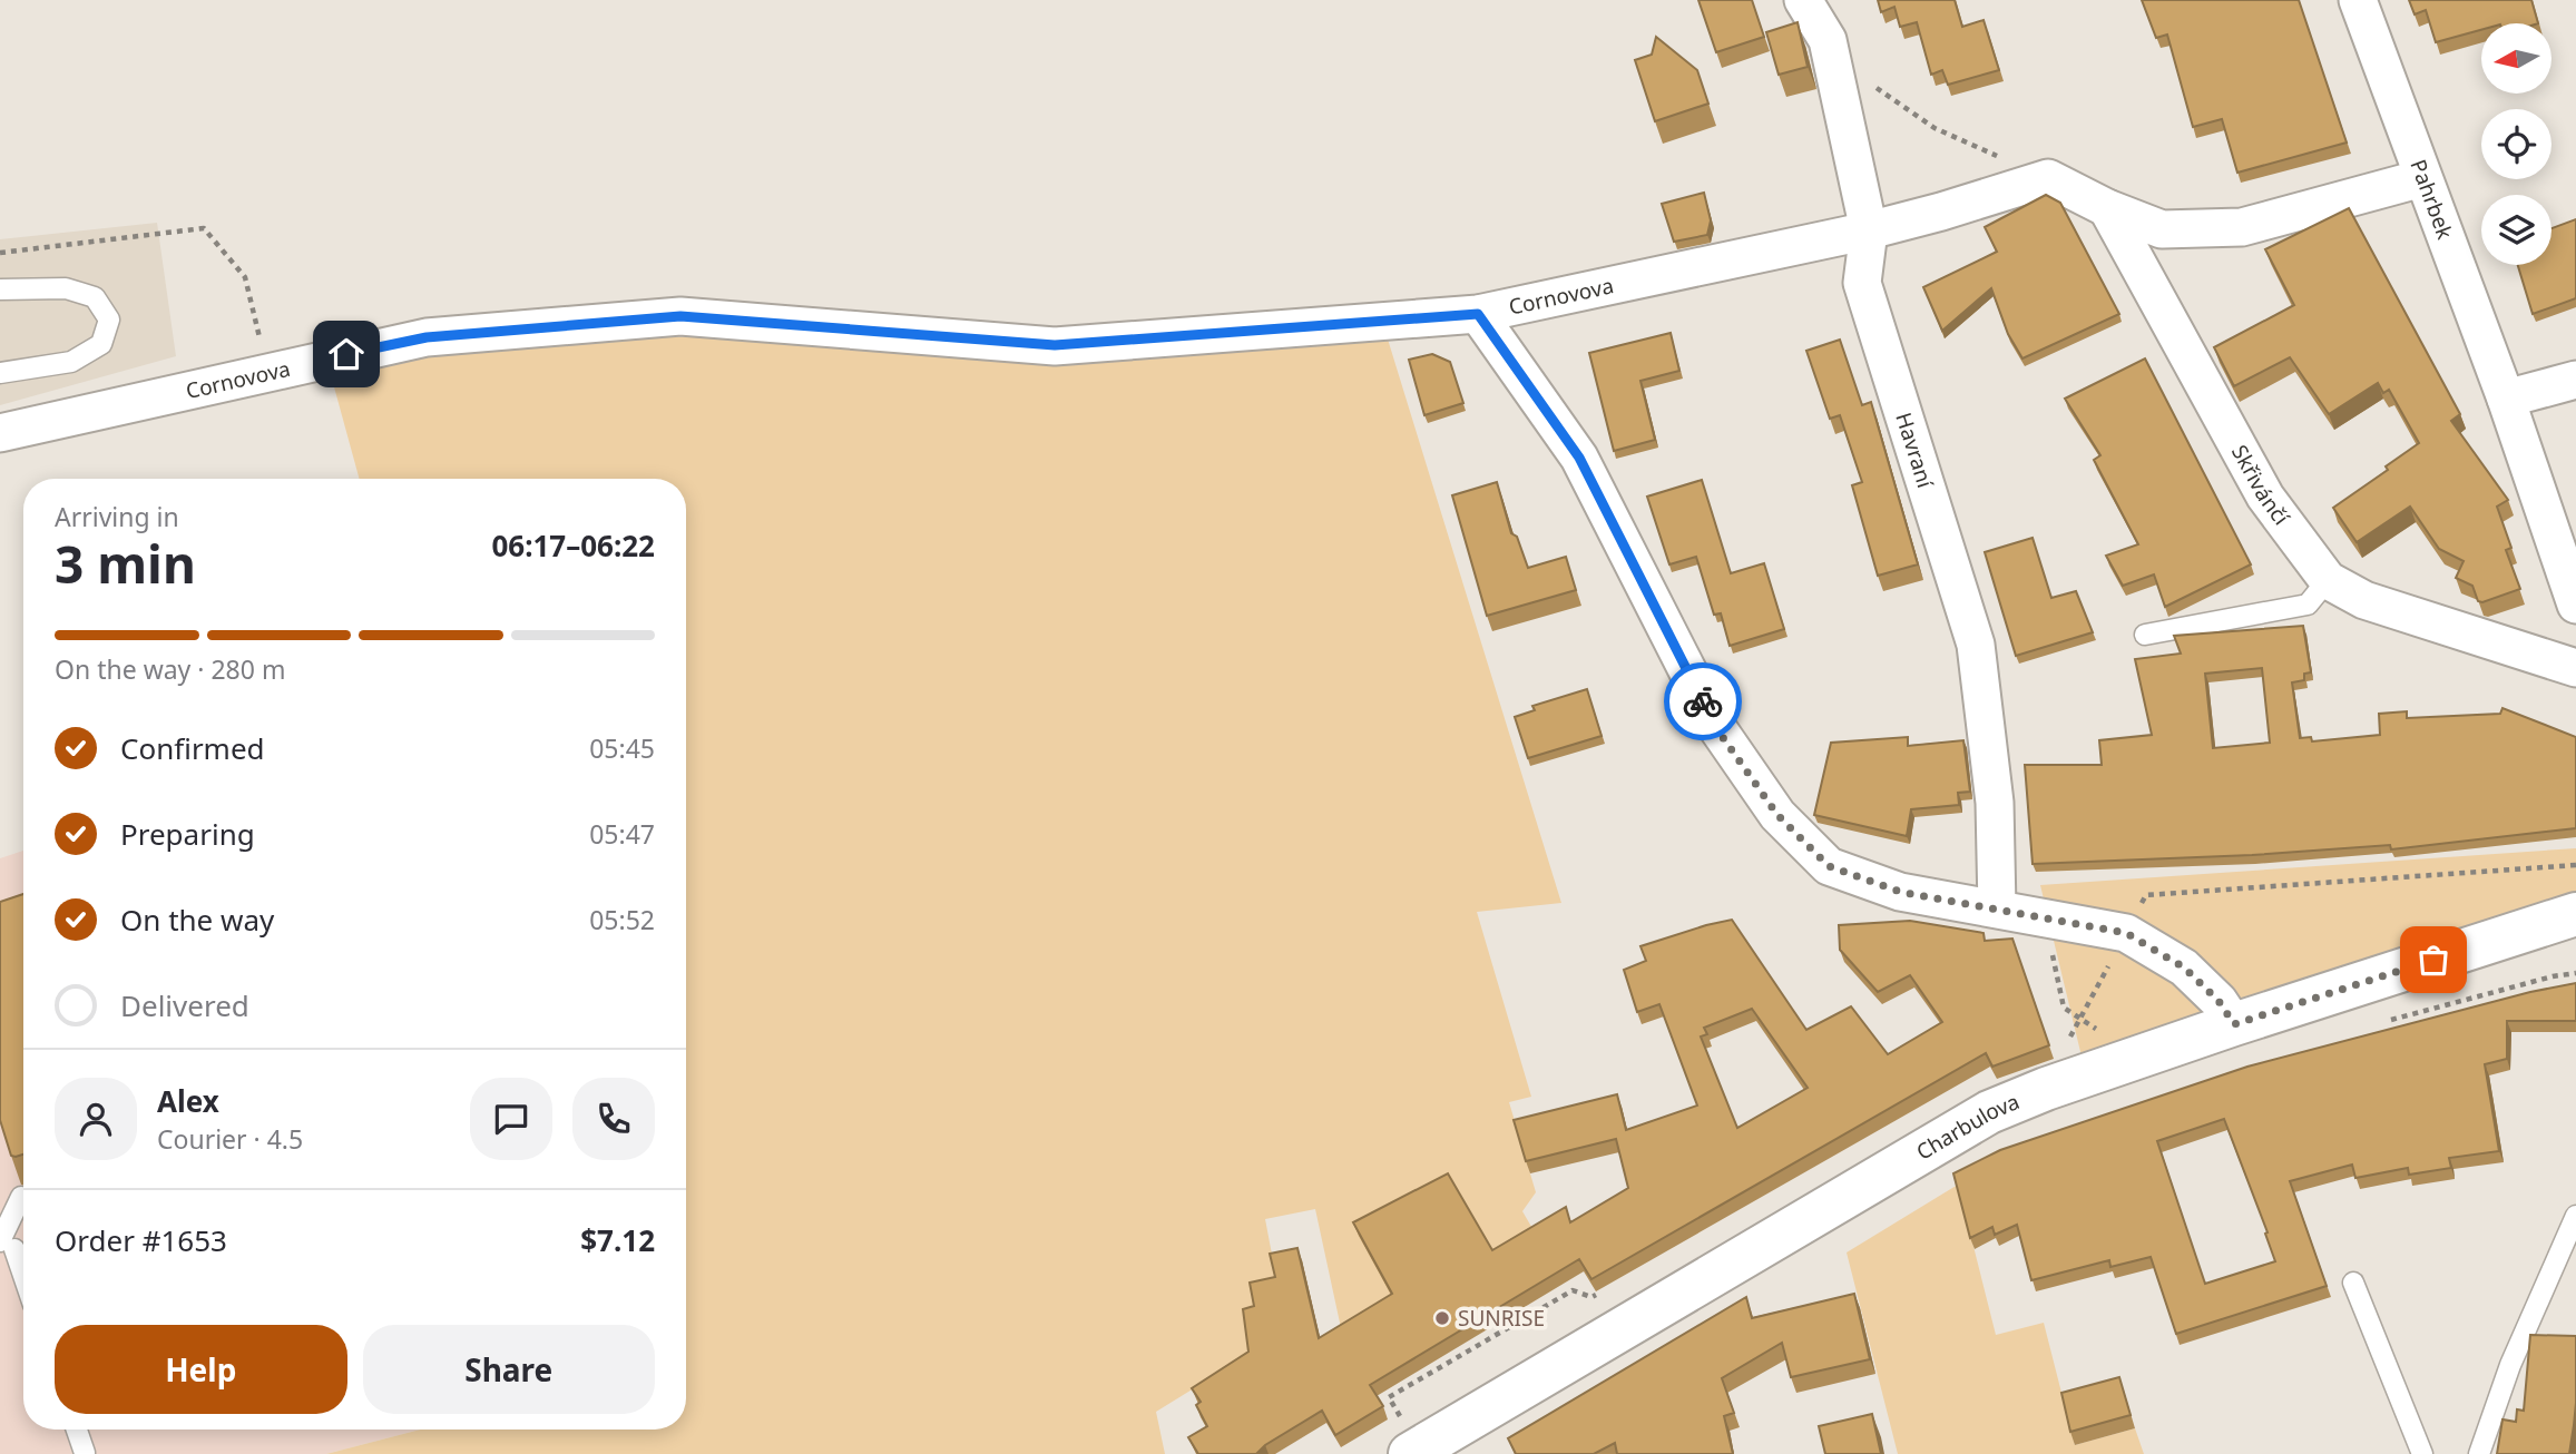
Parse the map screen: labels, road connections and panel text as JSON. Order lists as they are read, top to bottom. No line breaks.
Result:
{"streets":{"street":["Pahrbek","Cornovova","Havraní","Skřivánčí","Charbulova"]},"crossings":[["Cornovova","Havraní"]],"places":["SUNRISE"],"north":"left","page":{"heading":["3 min","Arriving in","06:17–06:22"],"panel":["Alex","Courier · 4.5","Order #1653","$7.12"],"bar":"On the way · 280 m","list":[["Confirmed","05:45"],["Preparing","05:47"],["On the way","05:52"],"Delivered"],"buttons":["Help","Share"]}}
